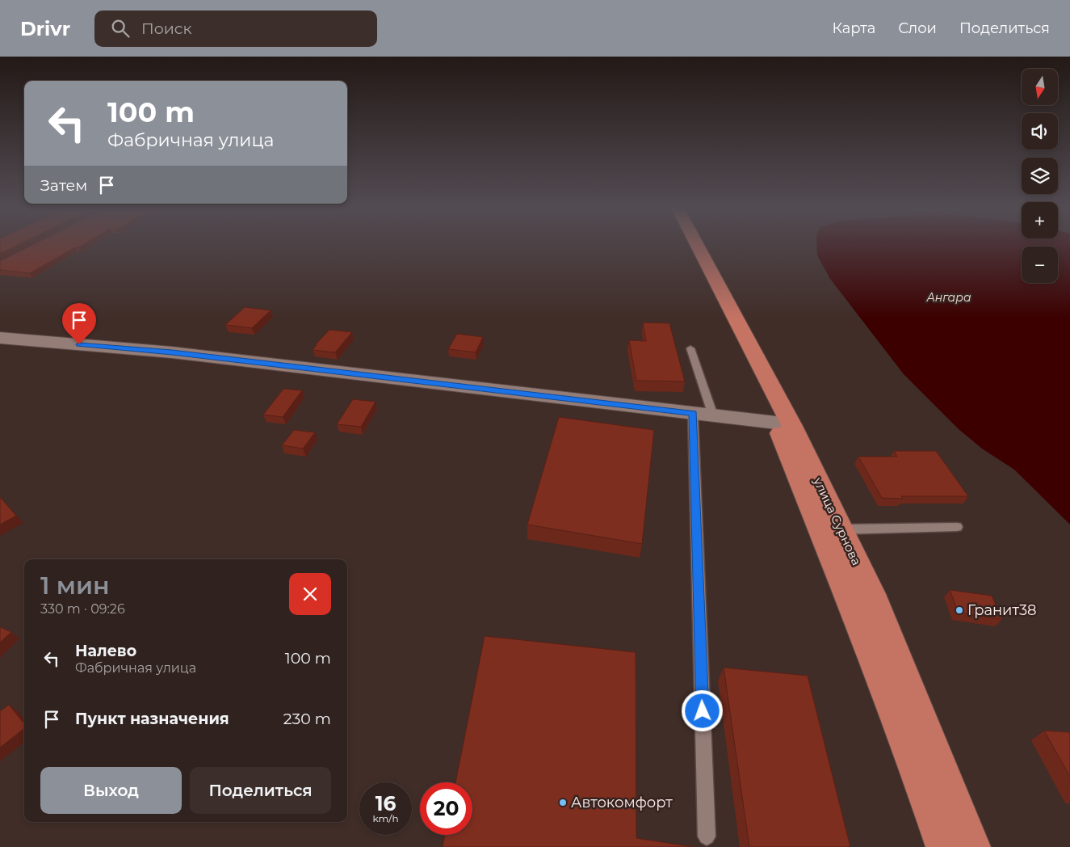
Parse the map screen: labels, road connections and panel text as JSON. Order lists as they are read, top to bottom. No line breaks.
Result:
{"streets":{"main road":["улица Сурнова"]},"water":["Ангара"],"places":["Гранит38","Автокомфорт"],"north":"bottom","page":{"header":"Drivr","search":"Поиск","nav":["Карта","Слои","Поделиться"],"map_buttons":["+","−"],"turn":["100 m","Фабричная улица"],"then":"Затем","heading":["1 мин","330 m · 09:26"],"list":[{"name":"Налево","note":"Фабричная улица","value":"100 m"},{"name":"Пункт назначения","value":"230 m"}],"buttons":["Выход","Поделиться"],"speed":"16 km/h","limit":"20"}}
